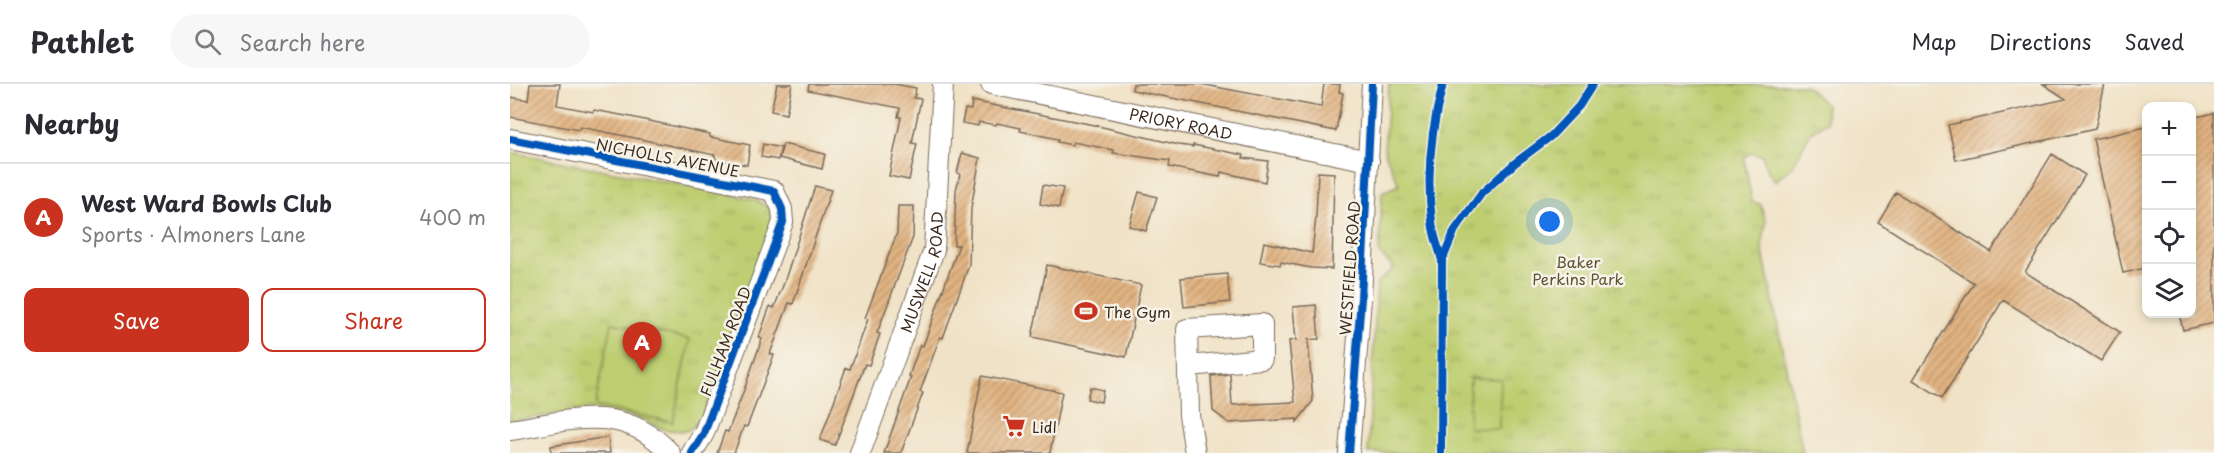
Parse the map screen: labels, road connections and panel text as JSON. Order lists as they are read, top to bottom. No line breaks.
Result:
{"streets":{"street":["PRIORY ROAD","NICHOLLS AVENUE","WESTFIELD ROAD","MUSWELL ROAD","FULHAM ROAD"]},"crossings":[["PRIORY ROAD","WESTFIELD ROAD"],["NICHOLLS AVENUE","FULHAM ROAD"]],"parks":["Baker Perkins Park"],"places":{"sports":["The Gym"],"supermarket":["Lidl"]},"page":{"header":"Pathlet","search":"Search here","nav":["Map","Directions","Saved"],"heading":"Nearby","map_buttons":["+","−"],"list":[{"mark":"A","name":"West Ward Bowls Club","note":"Sports · Almoners Lane","value":"400 m"}],"buttons":["Save","Share"],"pins":"A"}}
